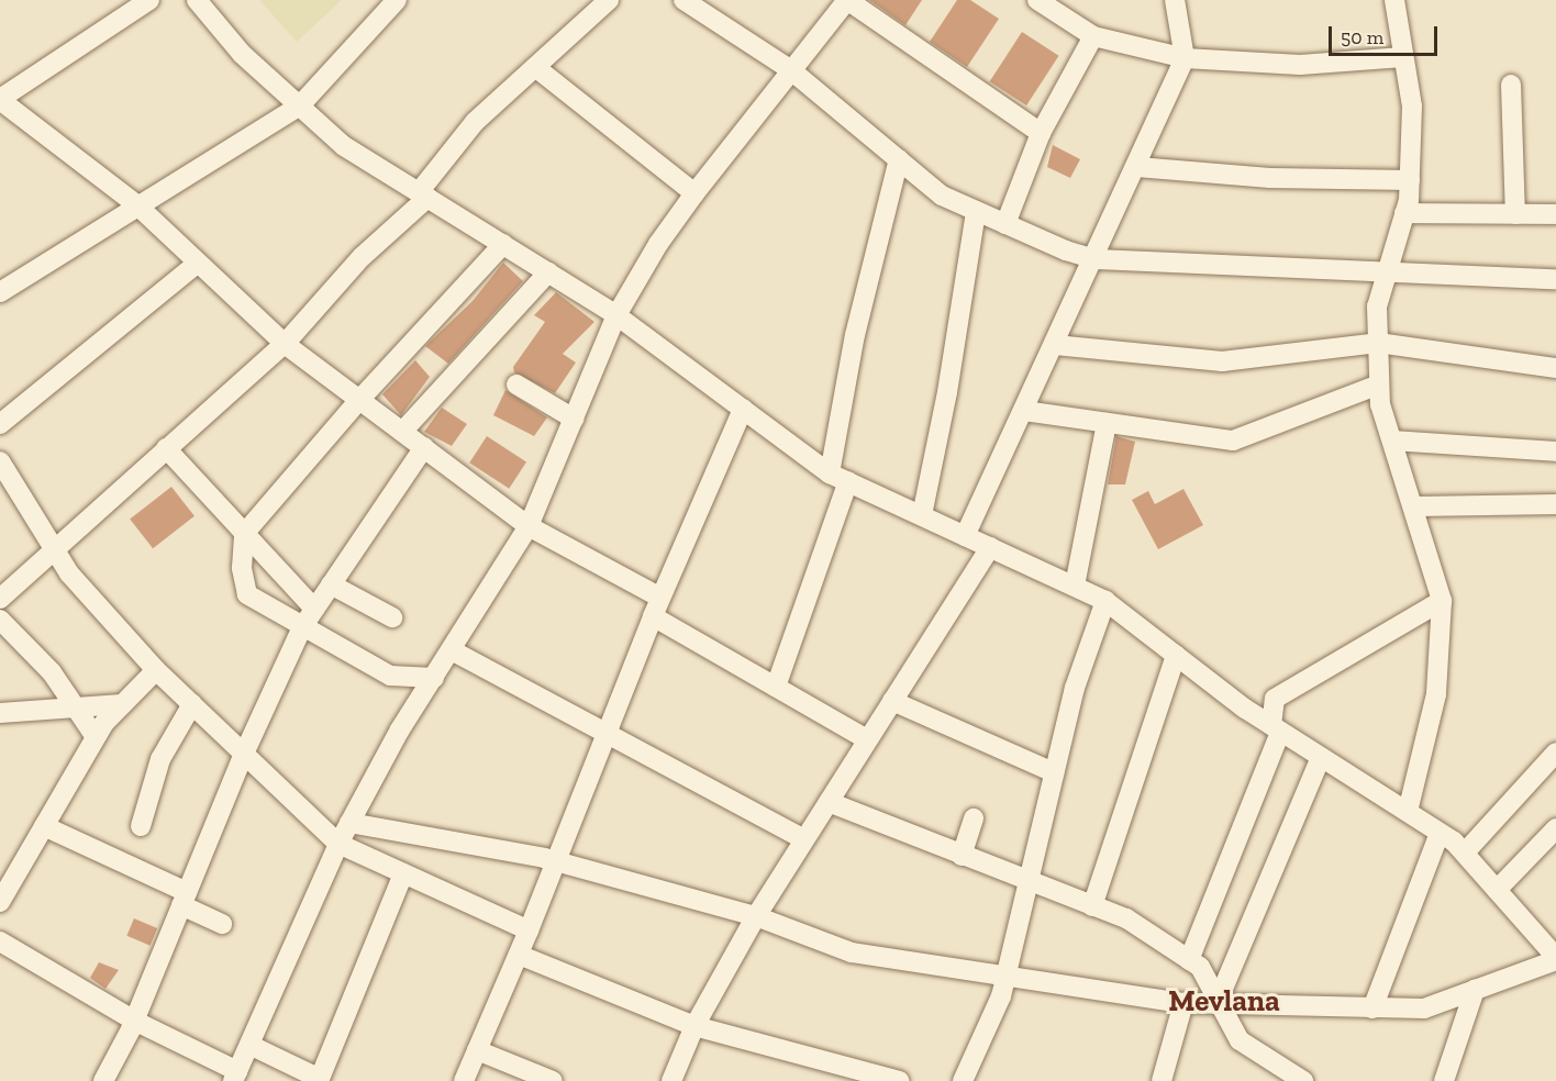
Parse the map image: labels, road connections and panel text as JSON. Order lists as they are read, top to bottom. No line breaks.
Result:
{"districts":["Mevlana"],"scale_bar":"50 m"}
